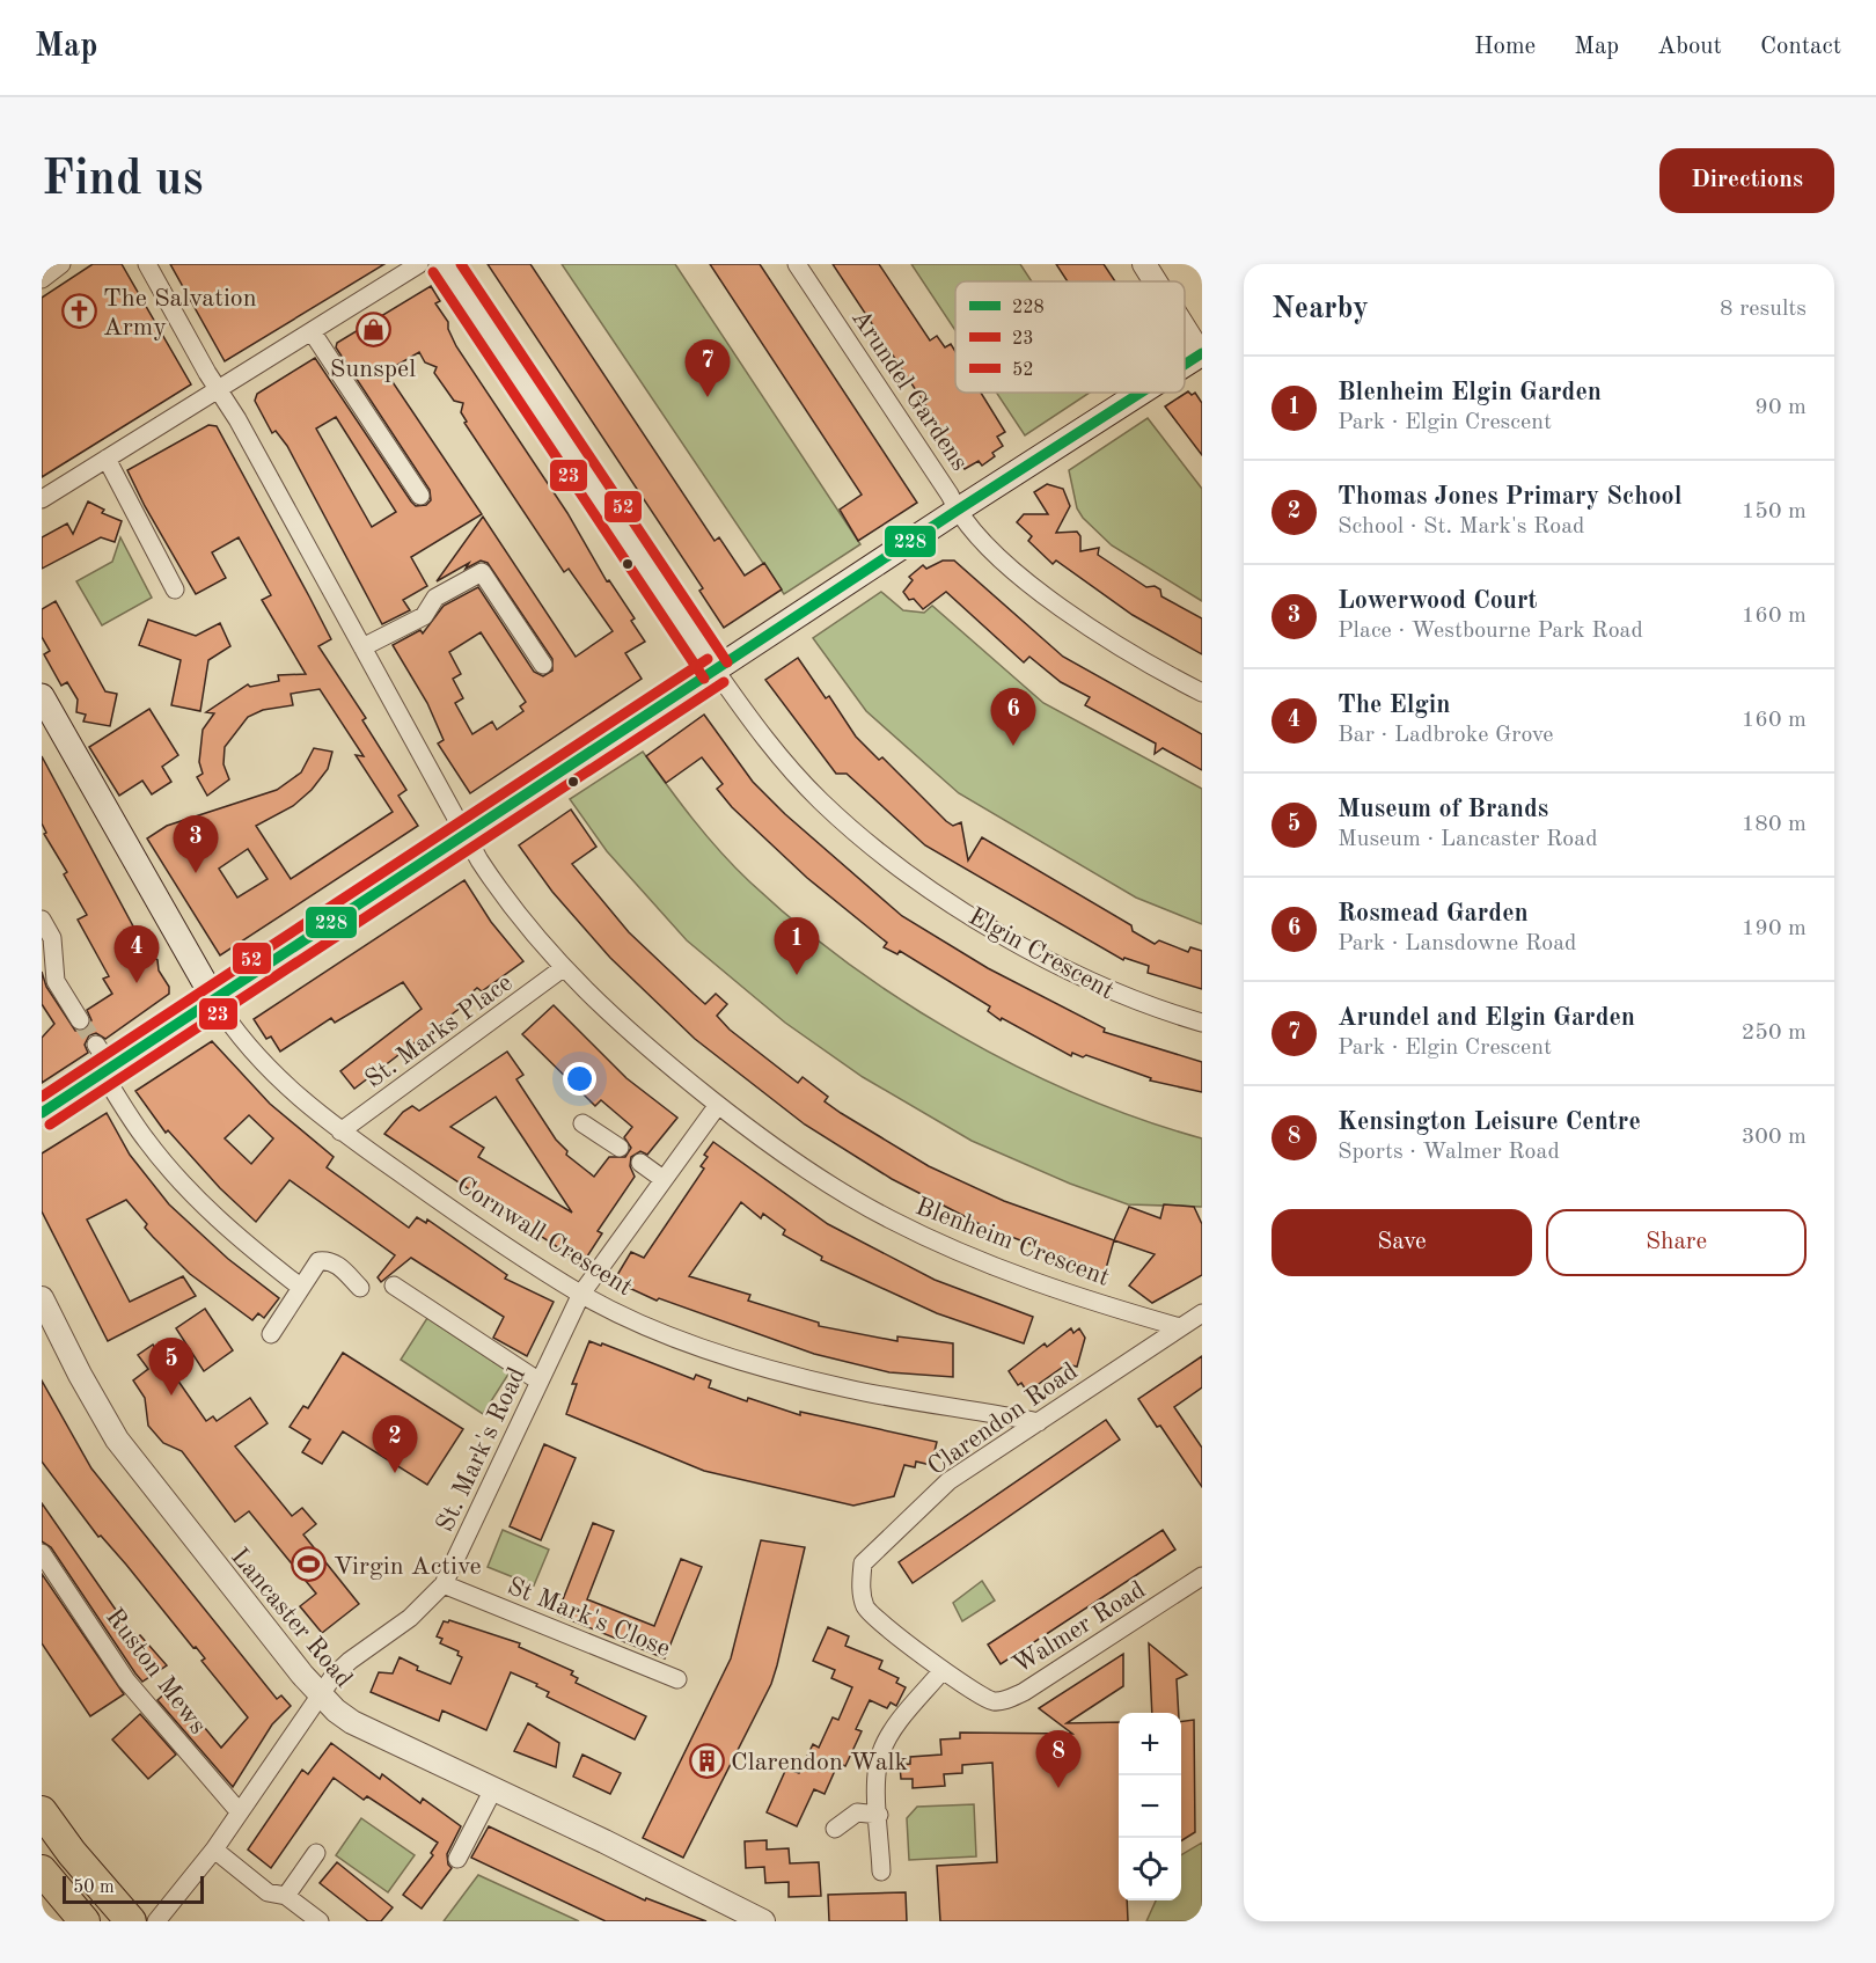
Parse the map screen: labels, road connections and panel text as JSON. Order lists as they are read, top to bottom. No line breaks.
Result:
{"streets":{"main road":["Elgin Crescent"],"street":["Arundel Gardens","St. Marks Place","Cornwall Crescent","Blenheim Crescent","Clarendon Road","St. Mark's Road","St Mark's Close","Lancaster Road","Walmer Road","Ruston Mews"]},"crossings":[["St. Marks Place","Cornwall Crescent"],["St. Marks Place","Blenheim Crescent"],["Cornwall Crescent","Clarendon Road"],["Cornwall Crescent","St. Mark's Road"],["Blenheim Crescent","Clarendon Road"],["Blenheim Crescent","St. Mark's Road"],["Clarendon Road","Walmer Road"],["St. Mark's Road","St Mark's Close"],["St. Mark's Road","Lancaster Road"],["St. Mark's Road","Ruston Mews"]],"places":{"church":["The Salvation Army"],"shop":["Sunspel"],"sports":["Virgin Active"],"building":["Clarendon Walk"]},"lines":["transit line 52","transit line 23","transit line 228"],"legend":["228","23","52"],"scale_bar":"50 m","page":{"header":"Map","nav":["Home","Map","About","Contact"],"buttons":["Directions",["Save","Share"]],"title":"Find us","heading":["Nearby","8 results"],"pins":["7","6","3","1","4","5","2","8"],"list":[{"mark":"1","name":"Blenheim Elgin Garden","note":"Park · Elgin Crescent","value":"90 m"},{"mark":"2","name":"Thomas Jones Primary School","note":"School · St. Mark's Road","value":"150 m"},{"mark":"3","name":"Lowerwood Court","note":"Place · Westbourne Park Road","value":"160 m"},{"mark":"4","name":"The Elgin","note":"Bar · Ladbroke Grove","value":"160 m"},{"mark":"5","name":"Museum of Brands","note":"Museum · Lancaster Road","value":"180 m"},{"mark":"6","name":"Rosmead Garden","note":"Park · Lansdowne Road","value":"190 m"},{"mark":"7","name":"Arundel and Elgin Garden","note":"Park · Elgin Crescent","value":"250 m"},{"mark":"8","name":"Kensington Leisure Centre","note":"Sports · Walmer Road","value":"300 m"}],"map_buttons":["+","−"],"scale":"50 m"}}
